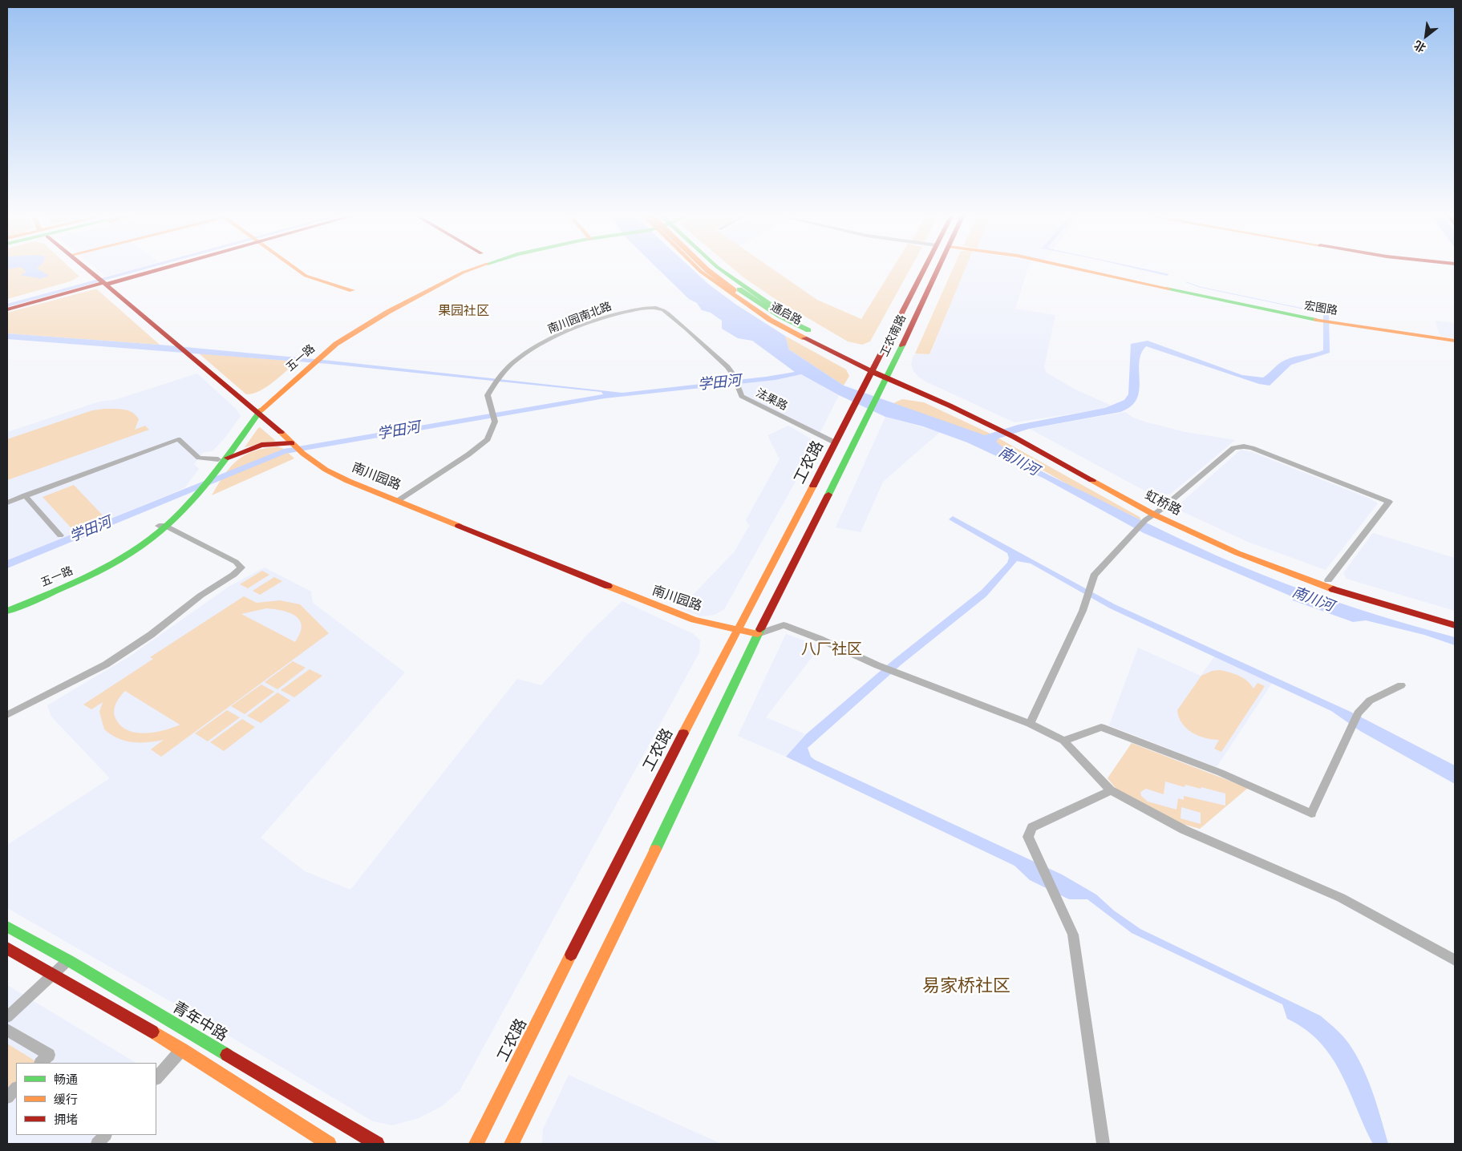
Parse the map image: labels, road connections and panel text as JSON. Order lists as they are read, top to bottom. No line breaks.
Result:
{"streets":{"main road":["宏图路","通启路","工农南路","五一路","工农路","南川园路","虹桥路","青年中路"],"street":["南川园南北路","法果路"]},"crossings":[["通启路","工农南路"],["通启路","工农路"],["通启路","虹桥路"],["南川园南北路","法果路"],["南川园南北路","南川园路"],["工农南路","工农路"],["工农南路","虹桥路"],["五一路","南川园路"],["法果路","工农路"],["工农路","南川园路"],["工农路","虹桥路"]],"districts":["果园社区","八厂社区","易家桥社区"],"water":["学田河","南川河"],"legend":["畅通","缓行","拥堵"],"north":"bottom left"}
